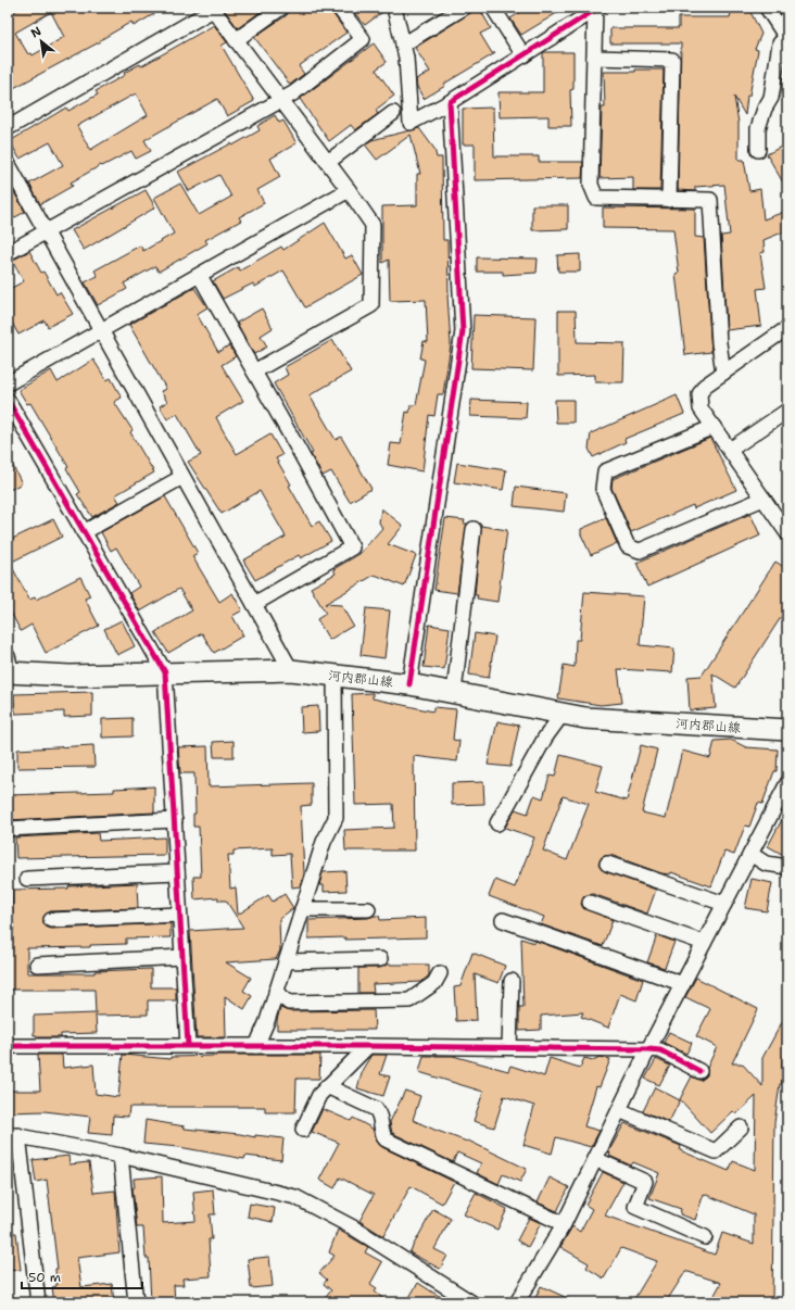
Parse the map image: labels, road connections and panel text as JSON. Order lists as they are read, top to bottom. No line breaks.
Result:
{"streets":{"main road":["河内郡山線"]},"scale_bar":"50 m","north":"top left"}
